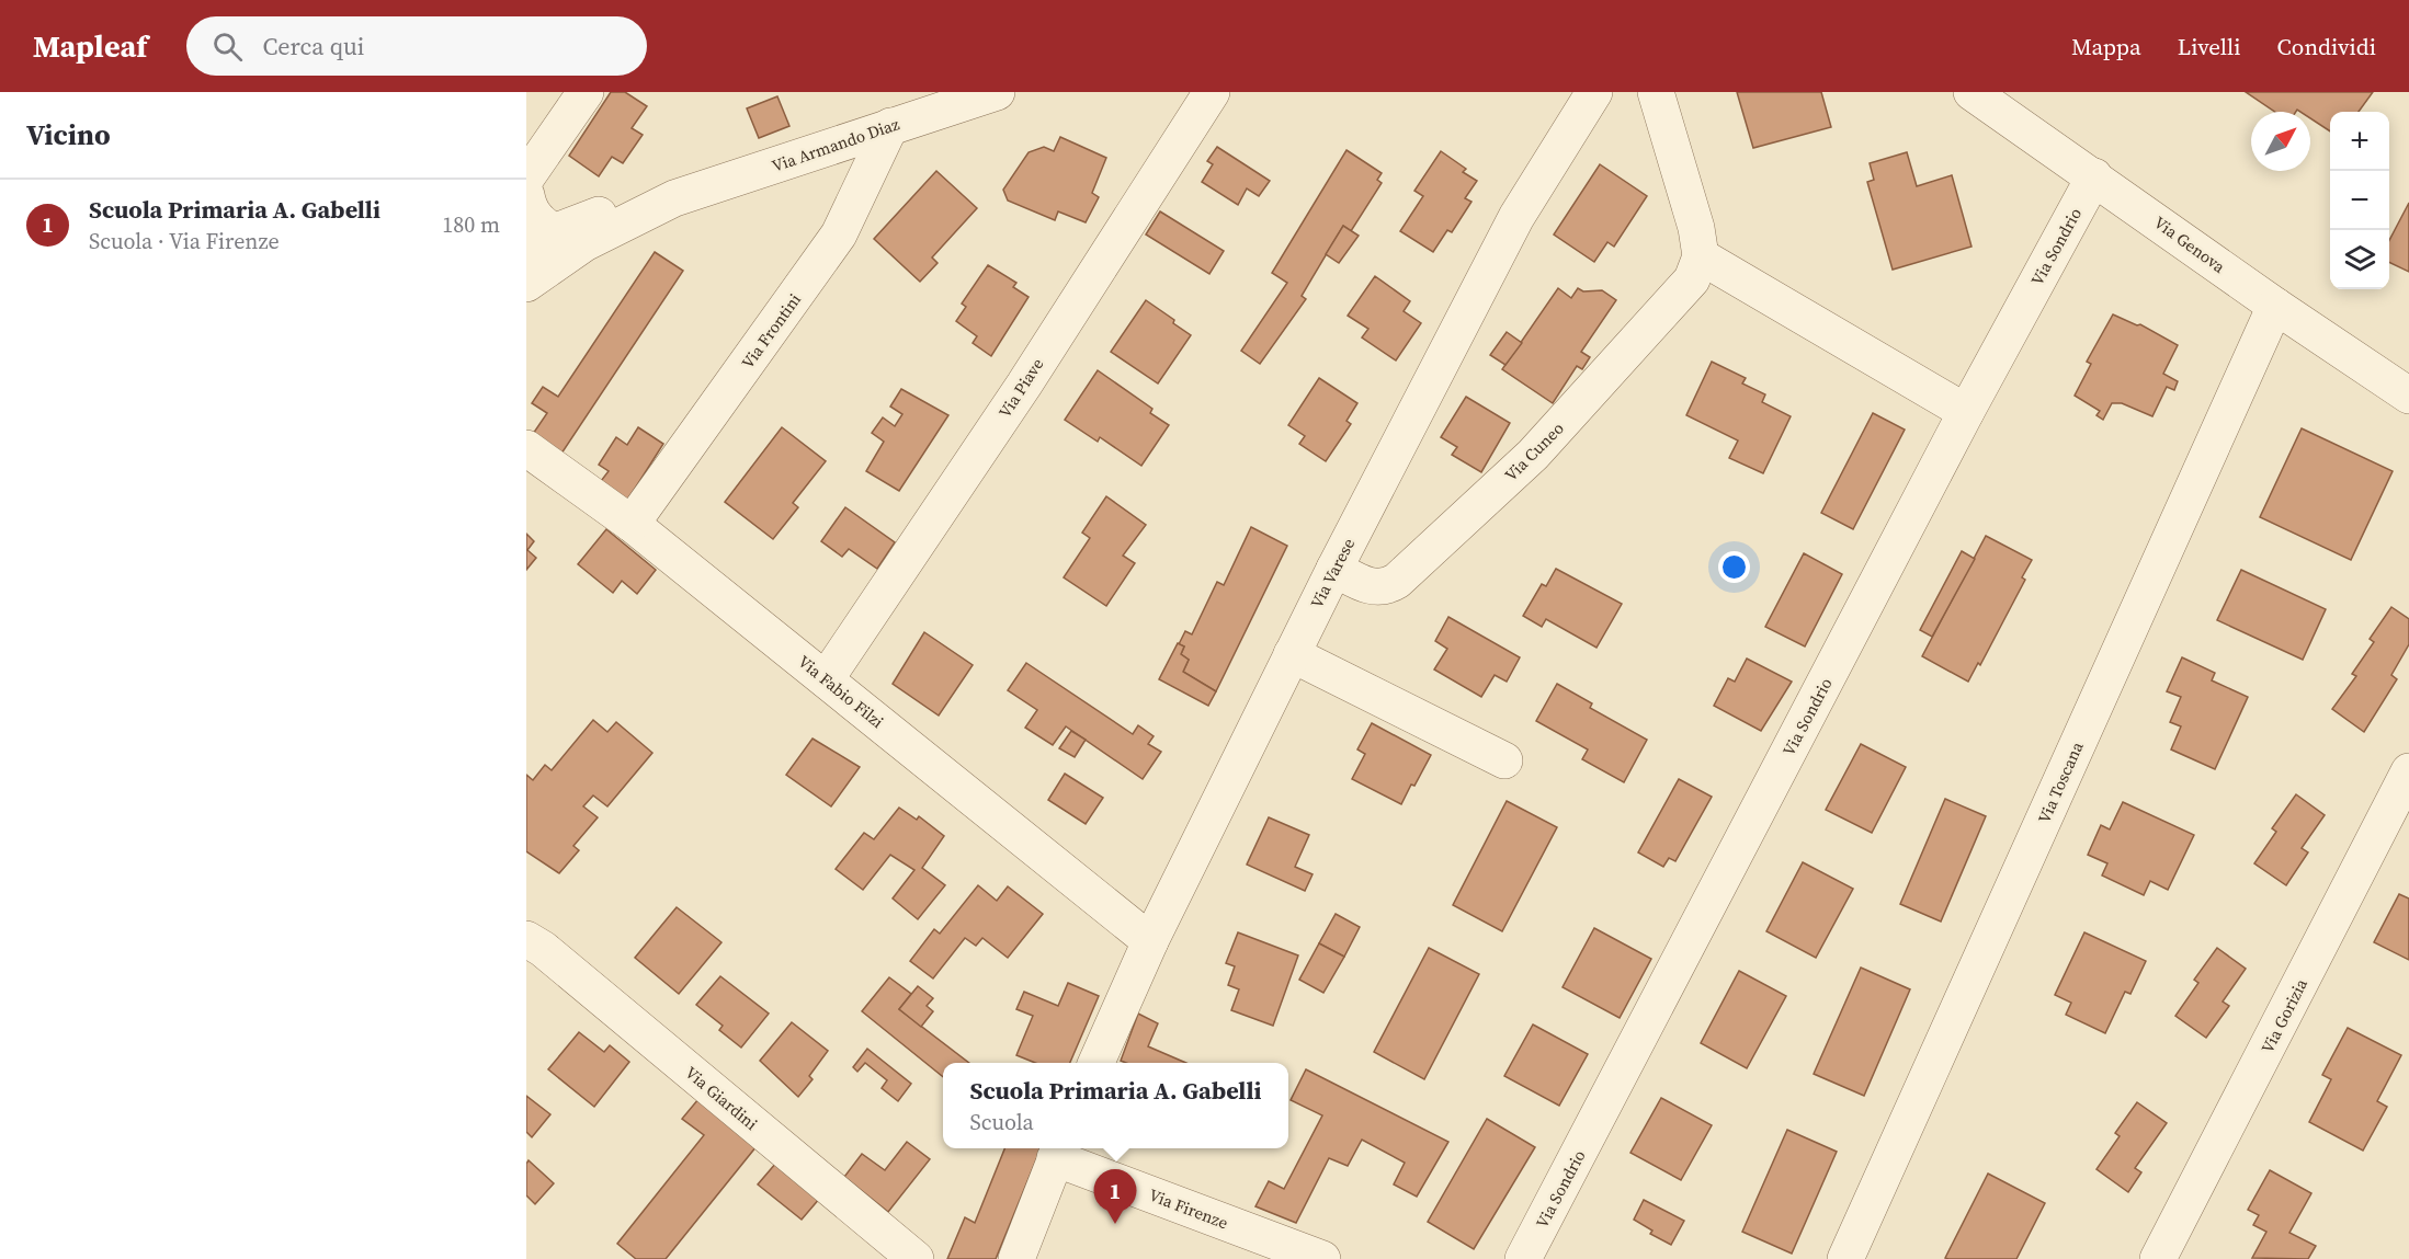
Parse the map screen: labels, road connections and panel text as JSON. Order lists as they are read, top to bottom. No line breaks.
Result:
{"streets":{"street":["Via Armando Diaz","Via Genova","Via Sondrio","Via Frontini","Via Piave","Via Cuneo","Via Varese","Via Fabio Filzi","Via Toscana","Via Gorizia","Via Giardini","Via Firenze"]},"crossings":[["Via Armando Diaz","Via Frontini"],["Via Genova","Via Sondrio"],["Via Genova","Via Toscana"],["Via Frontini","Via Fabio Filzi"],["Via Piave","Via Fabio Filzi"],["Via Cuneo","Via Varese"],["Via Varese","Via Fabio Filzi"]],"north":"top right","page":{"header":"Mapleaf","search":"Cerca qui","nav":["Mappa","Livelli","Condividi"],"heading":"Vicino","map_buttons":["+","−"],"list":[{"mark":"1","name":"Scuola Primaria A. Gabelli","note":"Scuola · Via Firenze","value":"180 m"}],"popup":["Scuola Primaria A. Gabelli","Scuola"],"pins":"1"}}
